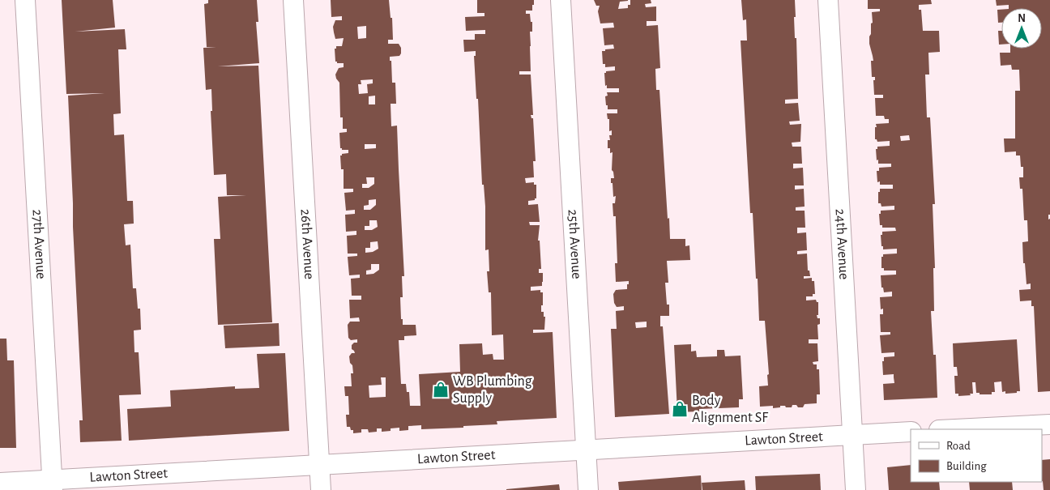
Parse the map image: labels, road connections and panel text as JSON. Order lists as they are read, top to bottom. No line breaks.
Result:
{"streets":{"street":["27th Avenue","26th Avenue","25th Avenue","24th Avenue","Lawton Street"]},"crossings":[["27th Avenue","Lawton Street"],["26th Avenue","Lawton Street"],["25th Avenue","Lawton Street"],["24th Avenue","Lawton Street"]],"places":{"shop":["WB Plumbing Supply","Body Alignment SF"]},"legend":["Road","Building"],"north":"top"}
